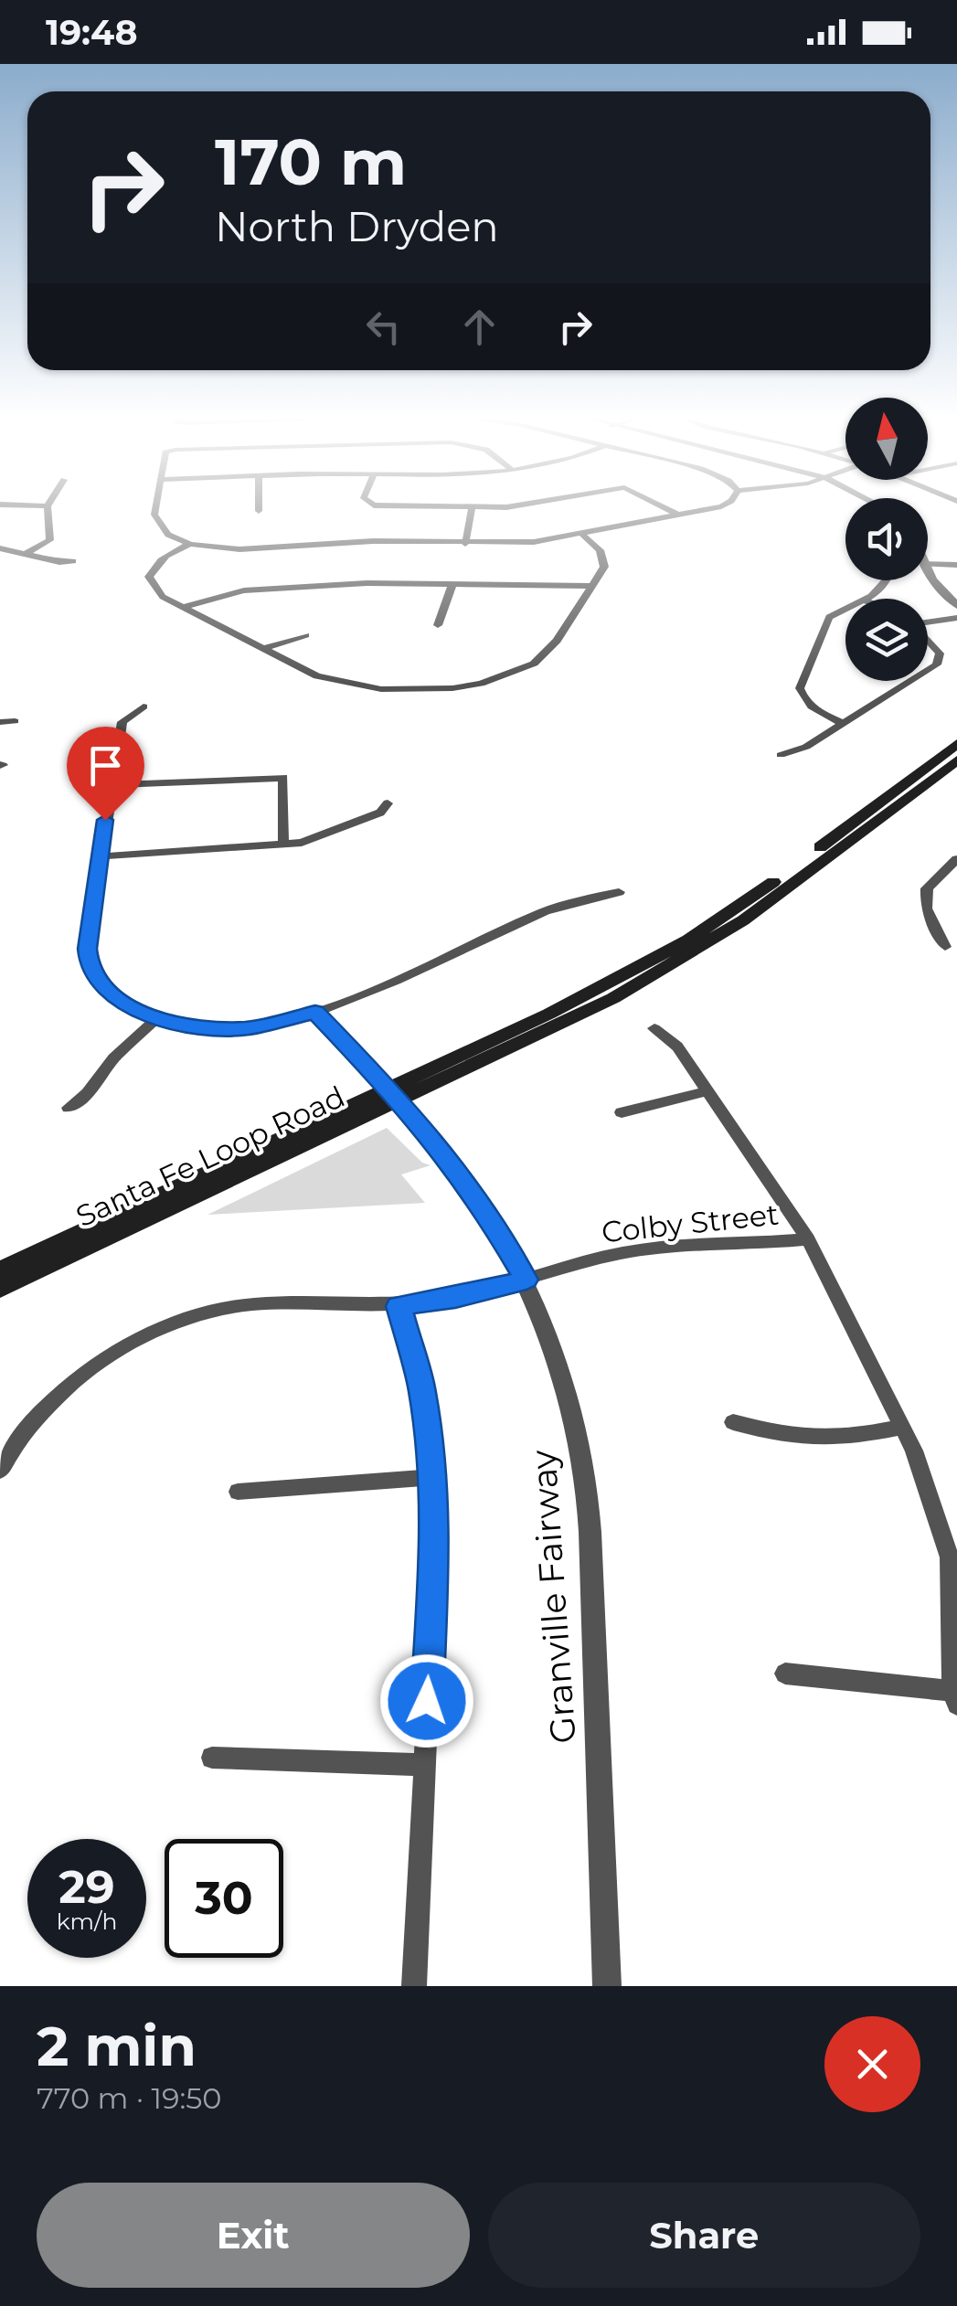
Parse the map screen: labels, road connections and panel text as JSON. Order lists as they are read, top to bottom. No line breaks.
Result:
{"streets":{"main road":["Santa Fe Loop Road"],"street":["Colby Street","Granville Fairway"]},"crossings":[["Santa Fe Loop Road","Granville Fairway"],["Colby Street","Granville Fairway"]],"north":"top","page":{"status":"19:48","turn":["170 m","North Dryden"],"speed":"29 km/h","limit":"30","heading":["2 min","770 m · 19:50"],"buttons":["Exit","Share"]}}
